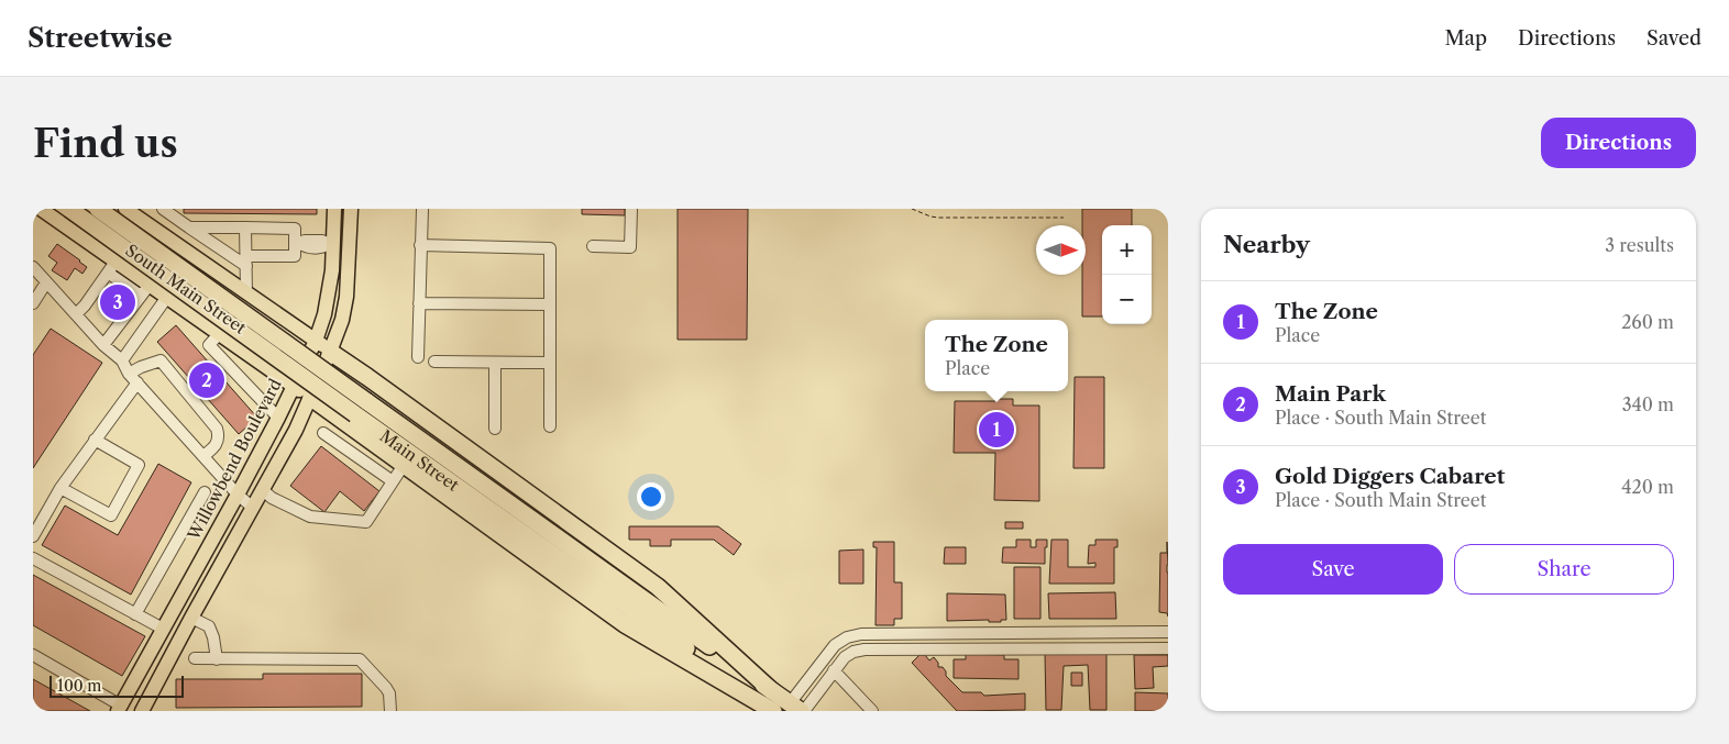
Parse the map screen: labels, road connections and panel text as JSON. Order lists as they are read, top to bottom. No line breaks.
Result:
{"streets":{"highway":["Main Street"],"main road":["South Main Street","Willowbend Boulevard"]},"crossings":[["South Main Street","Willowbend Boulevard"]],"scale_bar":"100 m","north":"right","page":{"header":"Streetwise","nav":["Map","Directions","Saved"],"buttons":["Directions",["Save","Share"]],"title":"Find us","heading":["Nearby","3 results"],"map_buttons":["+","−"],"list":[{"mark":"1","name":"The Zone","note":"Place","value":"260 m"},{"mark":"2","name":"Main Park","note":"Place · South Main Street","value":"340 m"},{"mark":"3","name":"Gold Diggers Cabaret","note":"Place · South Main Street","value":"420 m"}],"pins":["3","2","1"],"popup":["The Zone","Place"],"scale":"100 m"}}
